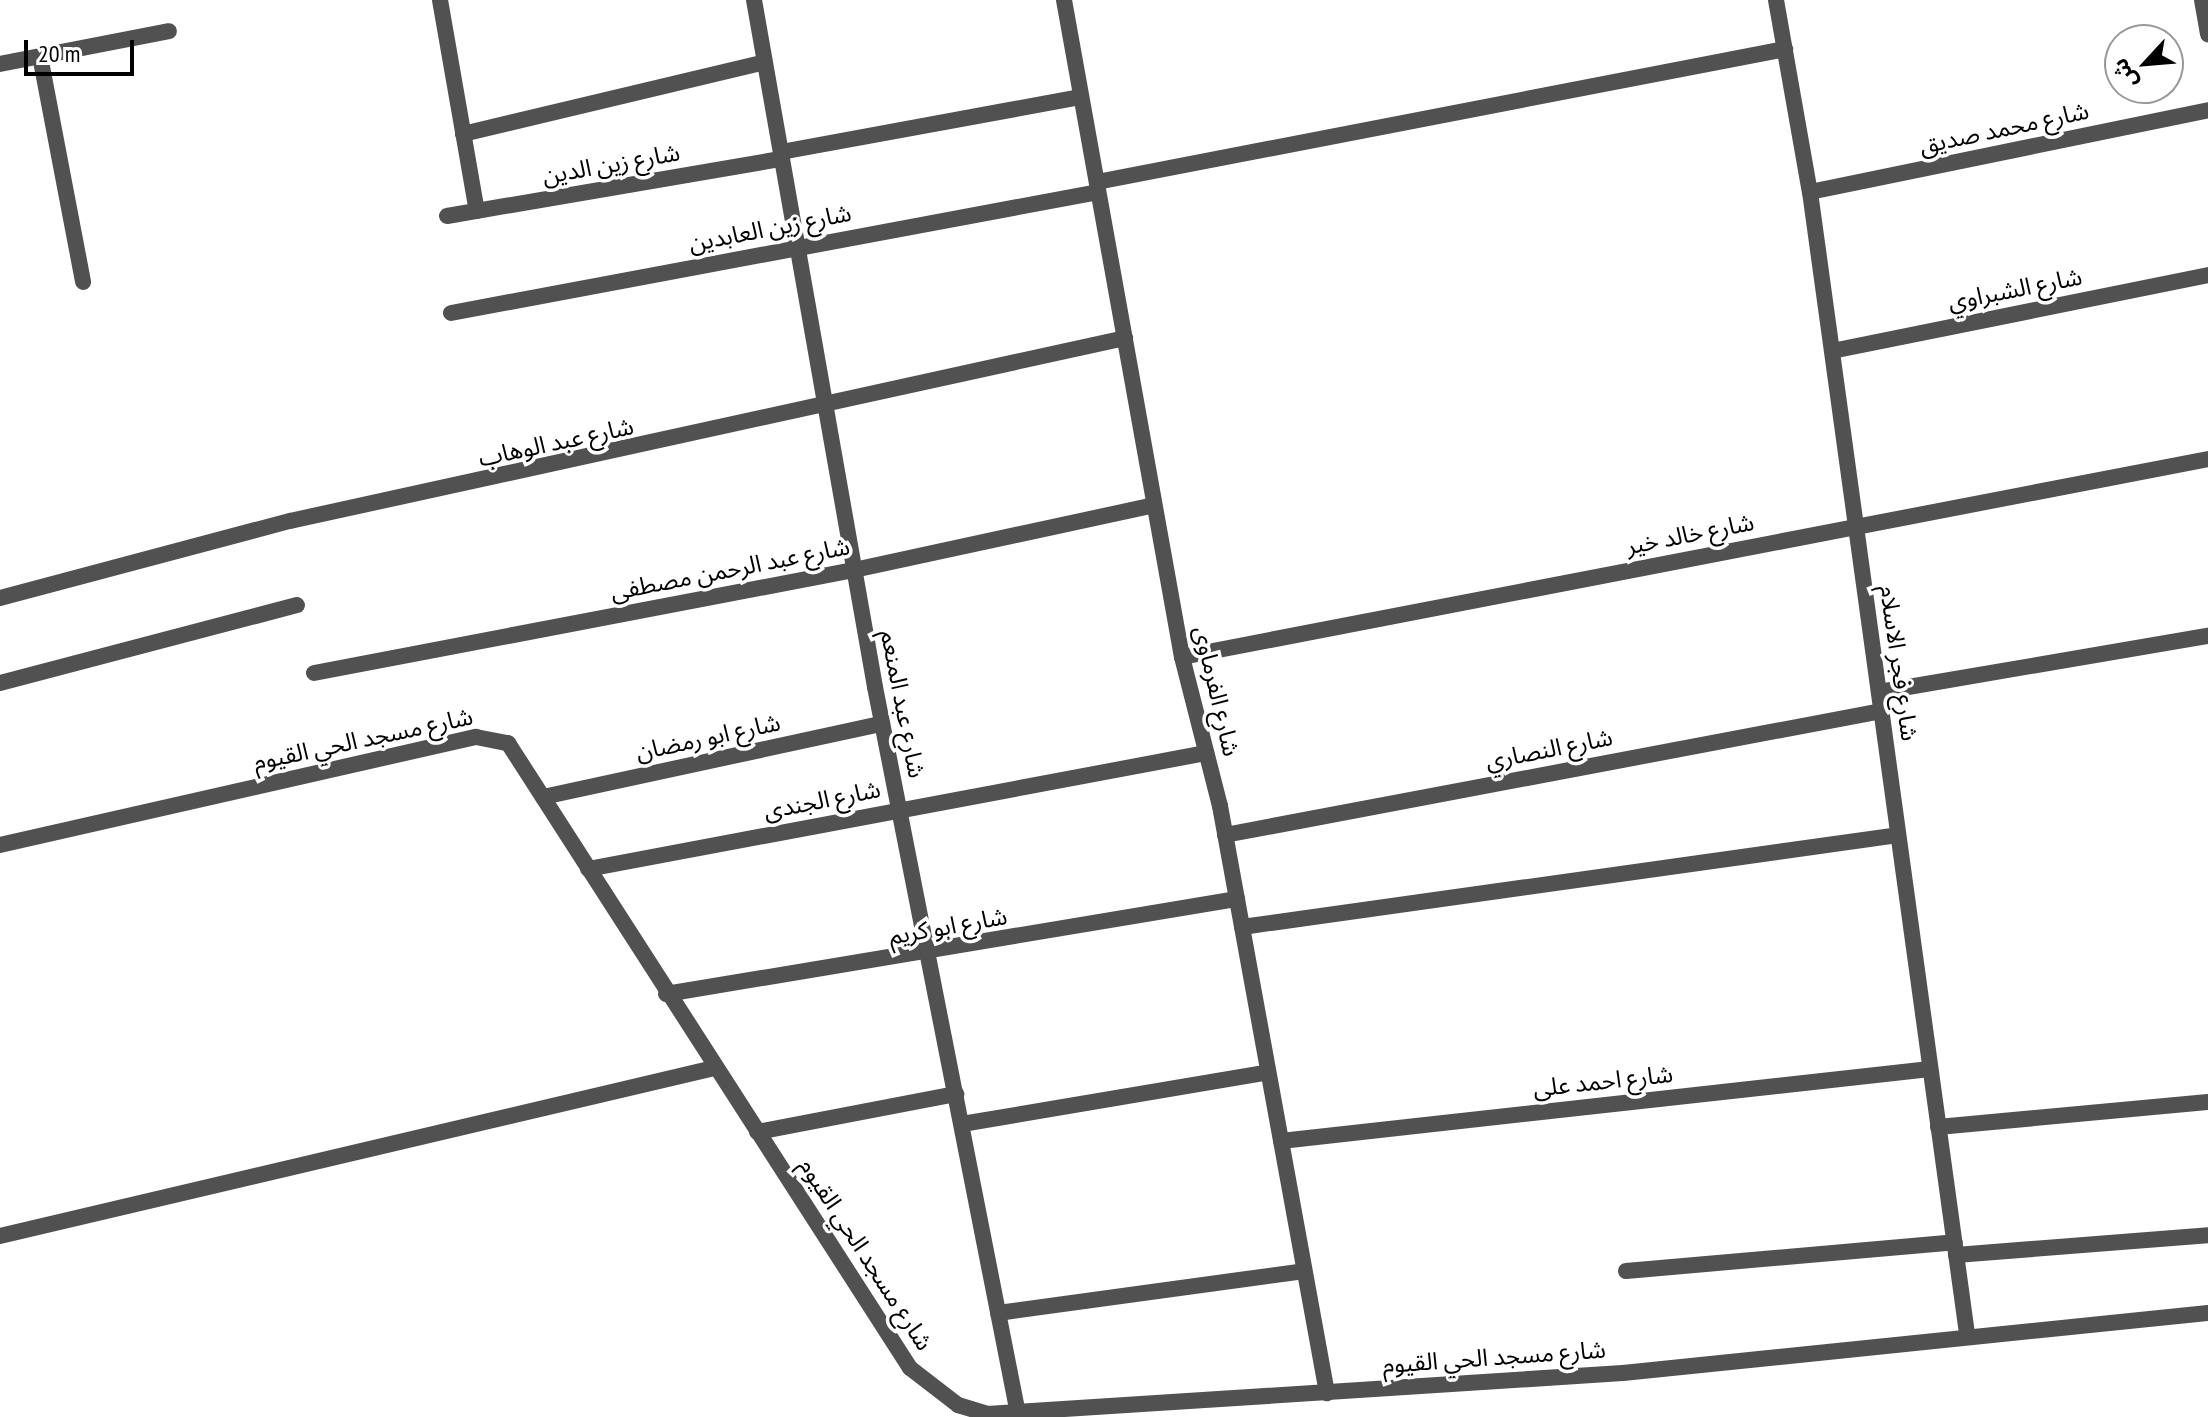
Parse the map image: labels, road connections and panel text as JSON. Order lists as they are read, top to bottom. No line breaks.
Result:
{"streets":{"street":["شارع محمد صديق","شارع زين الدين","شارع زين العابدين","شارع الشبراوي","شارع عبد الوهاب","شارع خالد خير","شارع عبد الرحمن مصطفى","شارع فجر الاسلام","شارع الفرماوى","شارع عبد المنعم","شارع ابو رمضان","شارع مسجد الحي القيوم","شارع النصاري","شارع الجندى","شارع ابو كريم","شارع احمد على"]},"crossings":[["شارع محمد صديق","شارع فجر الاسلام"],["شارع زين الدين","شارع الفرماوى"],["شارع زين الدين","شارع عبد المنعم"],["شارع زين العابدين","شارع فجر الاسلام"],["شارع زين العابدين","شارع الفرماوى"],["شارع زين العابدين","شارع عبد المنعم"],["شارع الشبراوي","شارع فجر الاسلام"],["شارع عبد الوهاب","شارع الفرماوى"],["شارع عبد الوهاب","شارع عبد المنعم"],["شارع خالد خير","شارع فجر الاسلام"],["شارع خالد خير","شارع الفرماوى"],["شارع عبد الرحمن مصطفى","شارع الفرماوى"],["شارع عبد الرحمن مصطفى","شارع عبد المنعم"],["شارع فجر الاسلام","شارع مسجد الحي القيوم"],["شارع فجر الاسلام","شارع النصاري"],["شارع فجر الاسلام","شارع احمد على"],["شارع الفرماوى","شارع مسجد الحي القيوم"],["شارع الفرماوى","شارع النصاري"],["شارع الفرماوى","شارع الجندى"],["شارع الفرماوى","شارع ابو كريم"],["شارع الفرماوى","شارع احمد على"],["شارع عبد المنعم","شارع ابو رمضان"],["شارع عبد المنعم","شارع مسجد الحي القيوم"],["شارع عبد المنعم","شارع الجندى"],["شارع عبد المنعم","شارع ابو كريم"],["شارع ابو رمضان","شارع مسجد الحي القيوم"],["شارع مسجد الحي القيوم","شارع الجندى"],["شارع مسجد الحي القيوم","شارع ابو كريم"]],"scale_bar":"20 m","north":"bottom left"}
